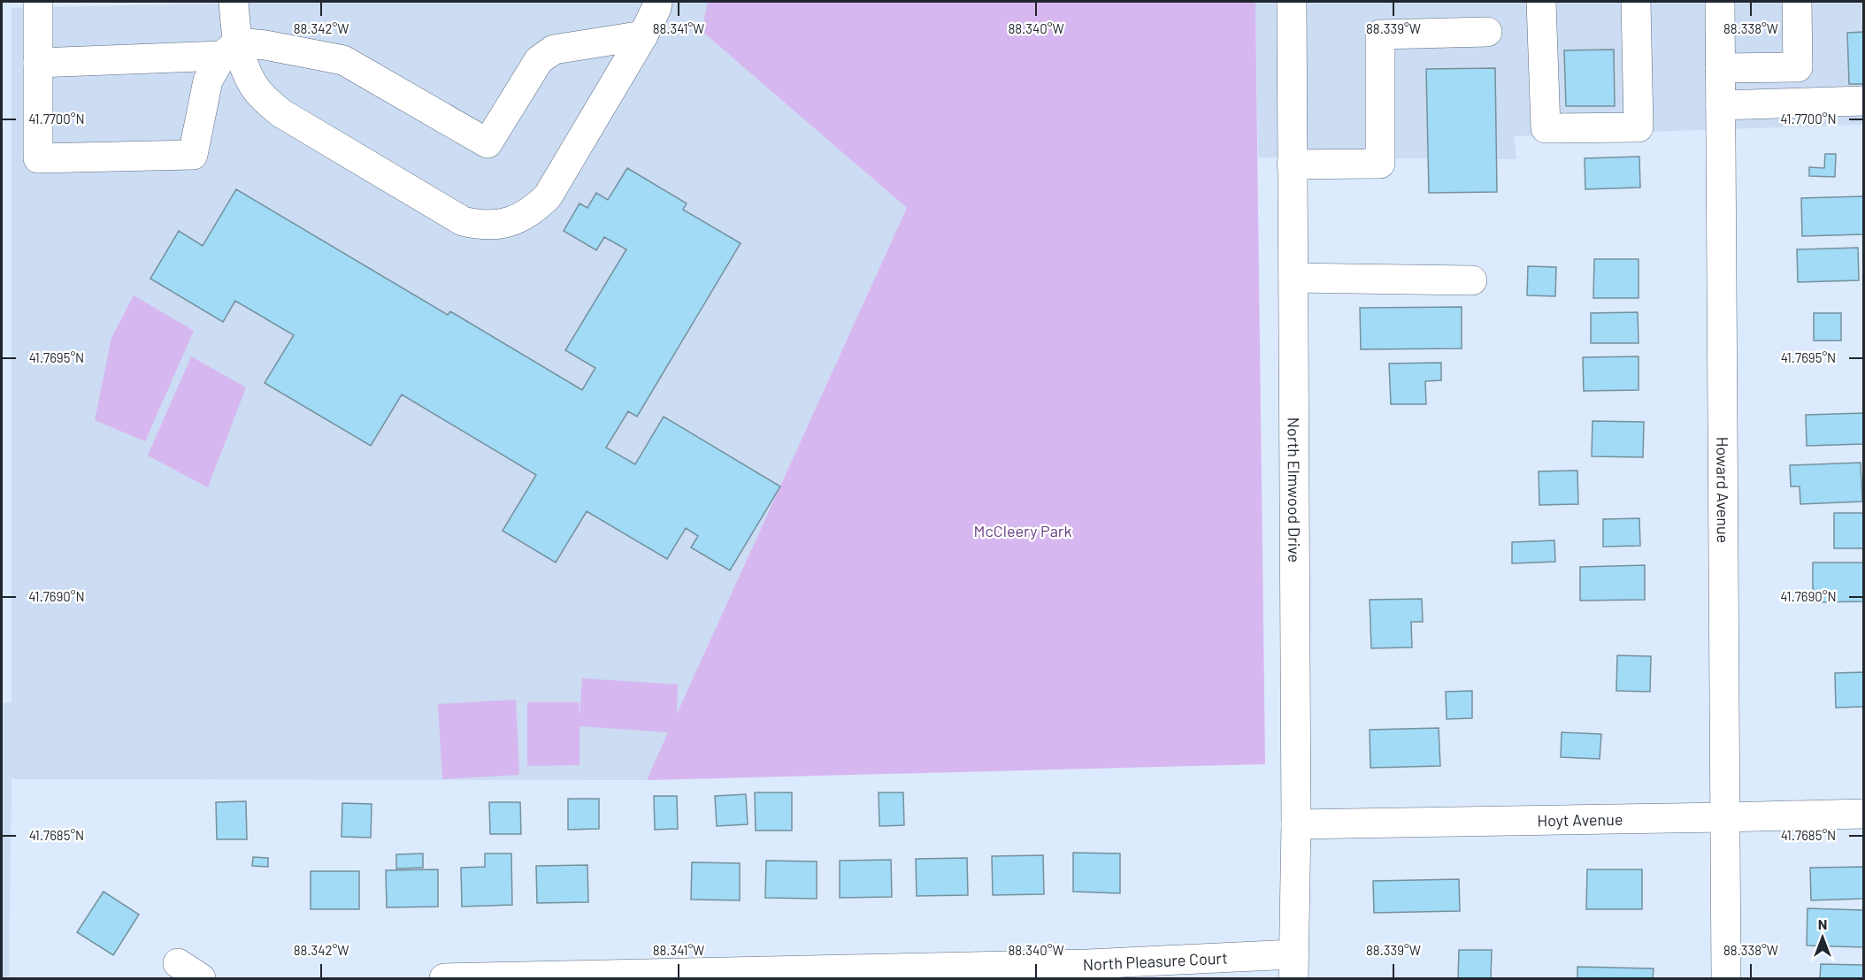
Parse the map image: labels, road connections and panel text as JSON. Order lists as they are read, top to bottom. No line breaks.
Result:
{"streets":{"street":["North Elmwood Drive","Howard Avenue","Hoyt Avenue","North Pleasure Court"]},"crossings":[["North Elmwood Drive","Hoyt Avenue"],["North Elmwood Drive","North Pleasure Court"],["Howard Avenue","Hoyt Avenue"]],"parks":["McCleery Park"],"north":"top","coordinates":["88.342°W","88.341°W","88.340°W","88.339°W","88.338°W","41.7700°N","41.7695°N","41.7690°N","41.7685°N"]}
